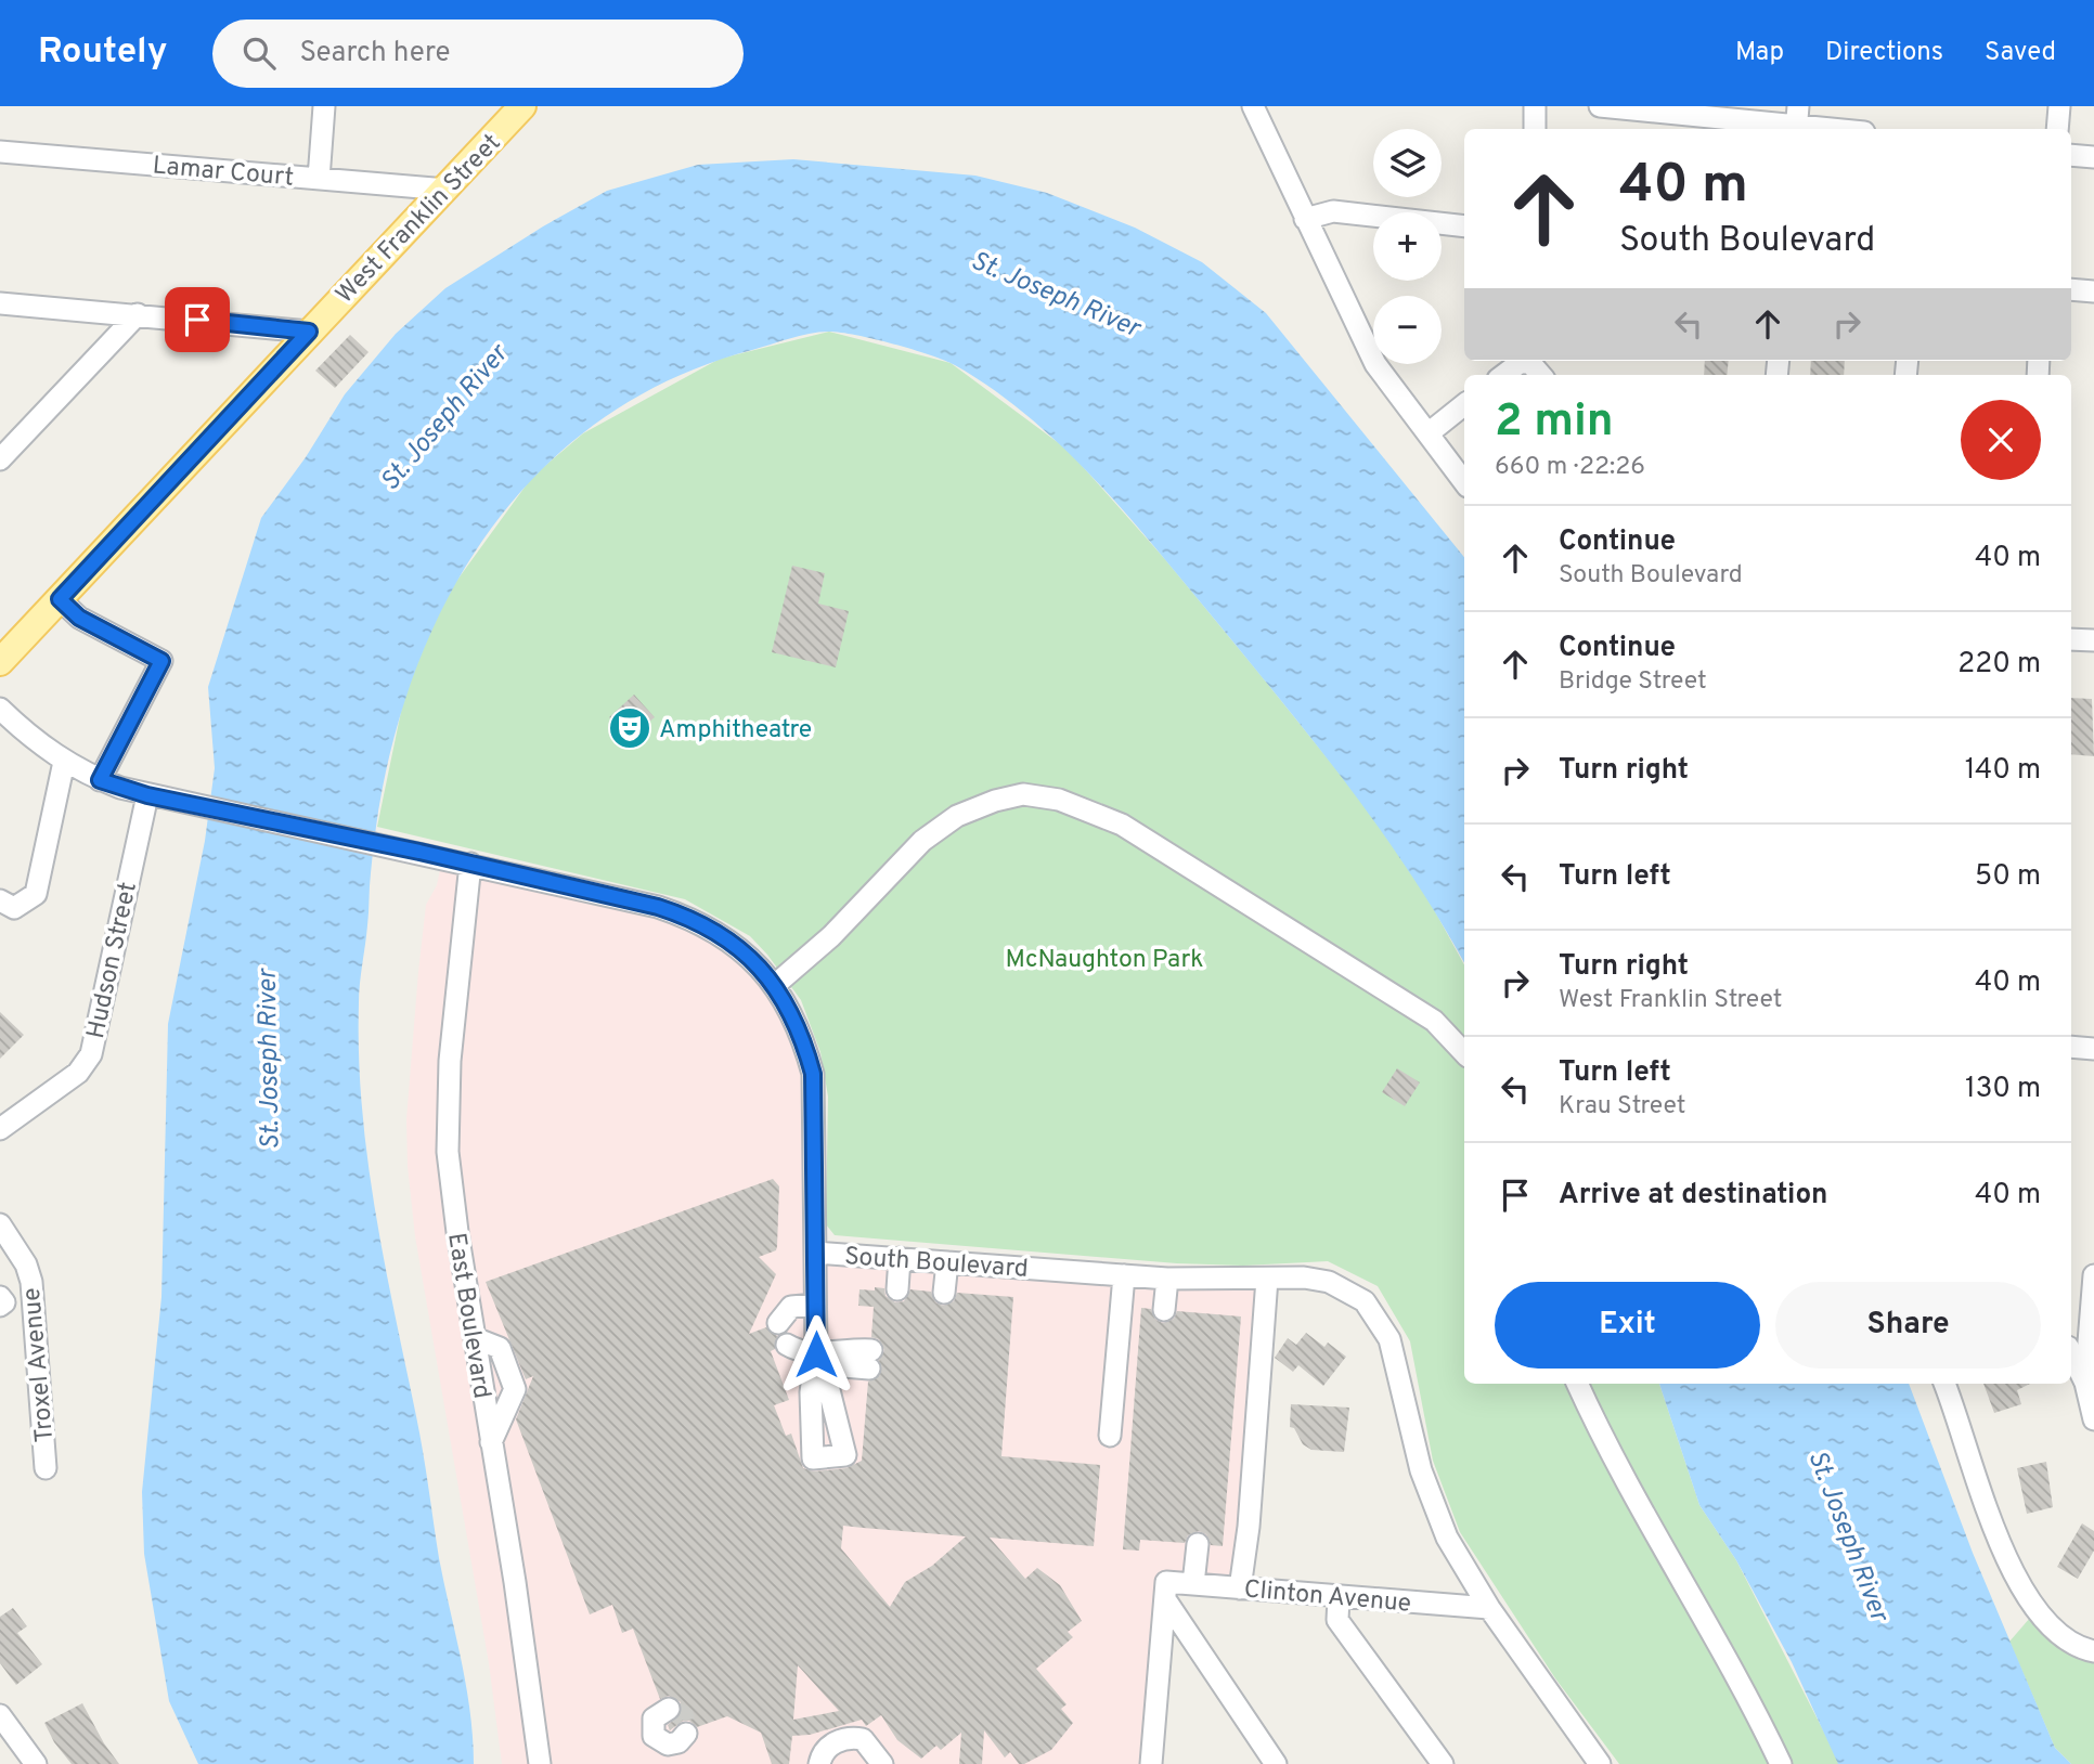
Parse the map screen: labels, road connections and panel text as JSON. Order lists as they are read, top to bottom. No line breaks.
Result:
{"streets":{"main road":["West Franklin Street"],"street":["Lamar Court","Hudson Street","South Boulevard","East Boulevard","Troxel Avenue","Clinton Avenue"]},"crossings":[["Lamar Court","West Franklin Street"],["Hudson Street","South Boulevard"],["South Boulevard","East Boulevard"],["South Boulevard","Clinton Avenue"]],"water":["St. Joseph River"],"parks":["McNaughton Park"],"places":{"theatre":["Amphitheatre"]},"page":{"header":"Routely","search":"Search here","nav":["Map","Directions","Saved"],"map_buttons":["+","−"],"turn":["40 m","South Boulevard"],"heading":["2 min","660 m · 22:26"],"list":[{"name":"Continue","note":"South Boulevard","value":"40 m"},{"name":"Continue","note":"Bridge Street","value":"220 m"},{"name":"Turn right","value":"140 m"},{"name":"Turn left","value":"50 m"},{"name":"Turn right","note":"West Franklin Street","value":"40 m"},{"name":"Turn left","note":"Krau Street","value":"130 m"},{"name":"Arrive at destination","value":"40 m"}],"buttons":["Exit","Share"]}}
